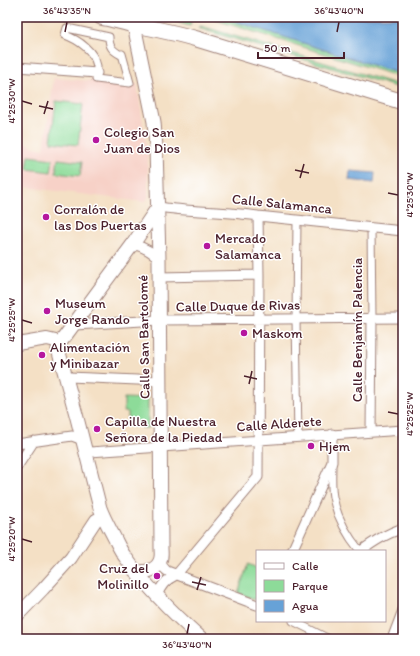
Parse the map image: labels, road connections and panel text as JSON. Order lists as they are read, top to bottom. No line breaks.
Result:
{"streets":{"main road":["Calle San Bartolomé"],"street":["Calle Salamanca","Calle Duque de Rivas","Calle Benjamín Palencia","Calle Alderete"]},"crossings":[["Calle Salamanca","Calle Benjamín Palencia"],["Calle Salamanca","Calle San Bartolomé"],["Calle Duque de Rivas","Calle Benjamín Palencia"],["Calle Duque de Rivas","Calle San Bartolomé"],["Calle Benjamín Palencia","Calle Alderete"],["Calle San Bartolomé","Calle Alderete"]],"places":["Colegio San Juan de Dios","Corralón de las Dos Puertas","Mercado Salamanca","Museum Jorge Rando","Maskom","Alimentación y Minibazar","Capilla de Nuestra Señora de la Piedad","Hjem","Cruz del Molinillo"],"legend":["Calle","Parque","Agua"],"scale_bar":"50 m","coordinates":["36°43'35\"N","36°43'40\"N","4°25'30\"W","4°25'25\"W","4°25'20\"W"]}
